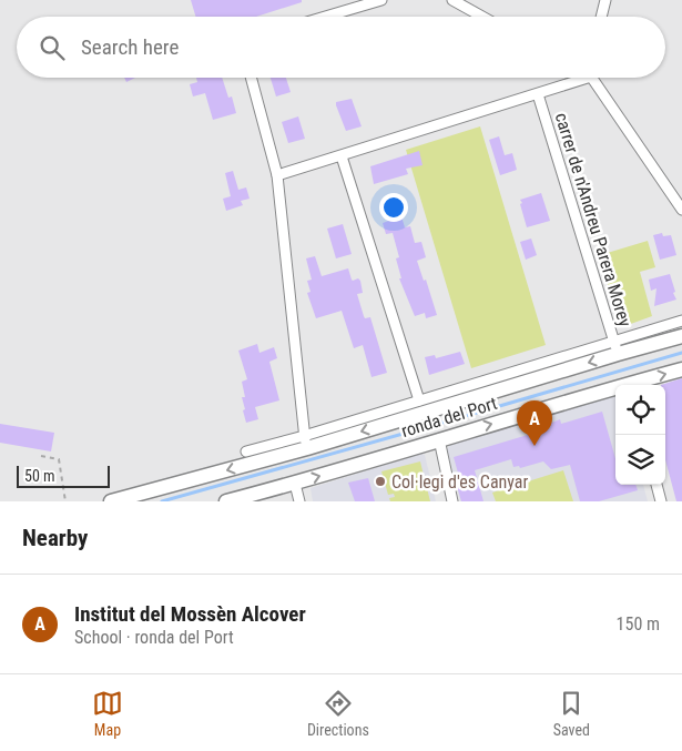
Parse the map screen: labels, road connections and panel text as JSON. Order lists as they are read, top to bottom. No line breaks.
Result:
{"streets":{"main road":["ronda del Port"],"street":["carrer de n'Andreu Parera Morey"]},"crossings":[["carrer de n'Andreu Parera Morey","ronda del Port"]],"places":["Col·legi d'es Canyar"],"scale_bar":"50 m","page":{"search":"Search here","pins":"A","scale":"50 m","heading":"Nearby","list":[{"mark":"A","name":"Institut del Mossèn Alcover","note":"School · ronda del Port","value":"150 m"}],"nav":["Map","Directions","Saved"]}}
